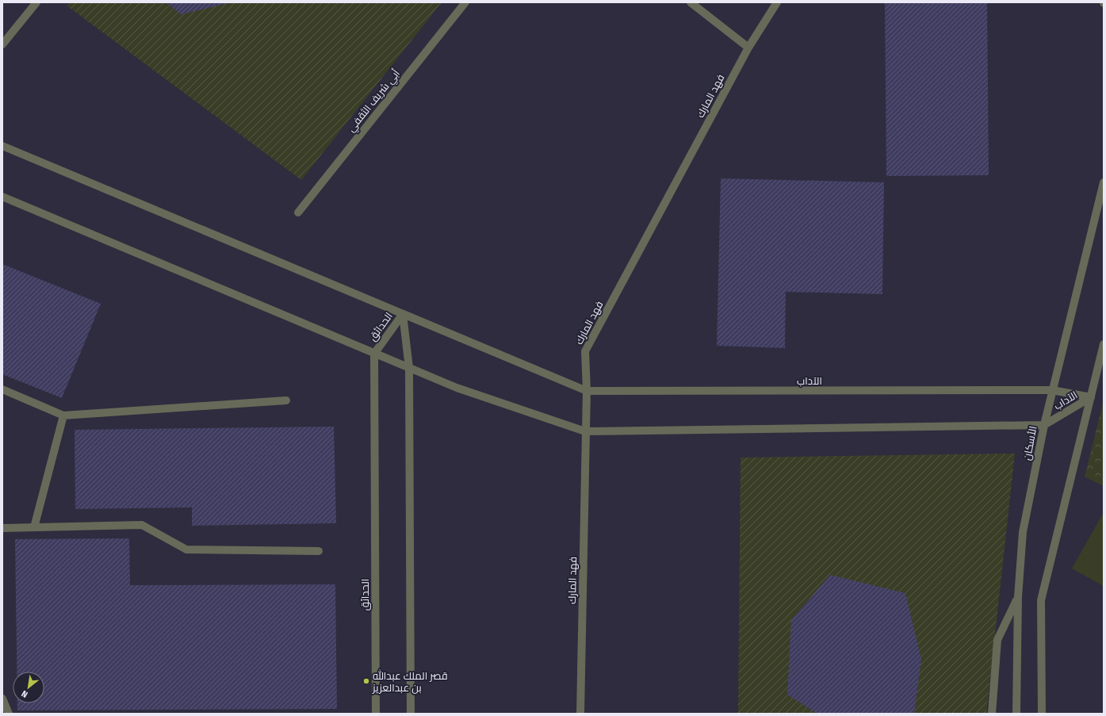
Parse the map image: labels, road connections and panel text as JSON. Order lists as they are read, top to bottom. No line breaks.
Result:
{"streets":{"street":["فهد المارك","أبي شريف الثقفي","الحدائق","الآداب","الأسكان"]},"crossings":[["فهد المارك","الآداب"],["الحدائق","الآداب"],["الآداب","الأسكان"]],"places":["قصر الملك عبدالله بن عبدالعزيز"],"north":"bottom left"}
